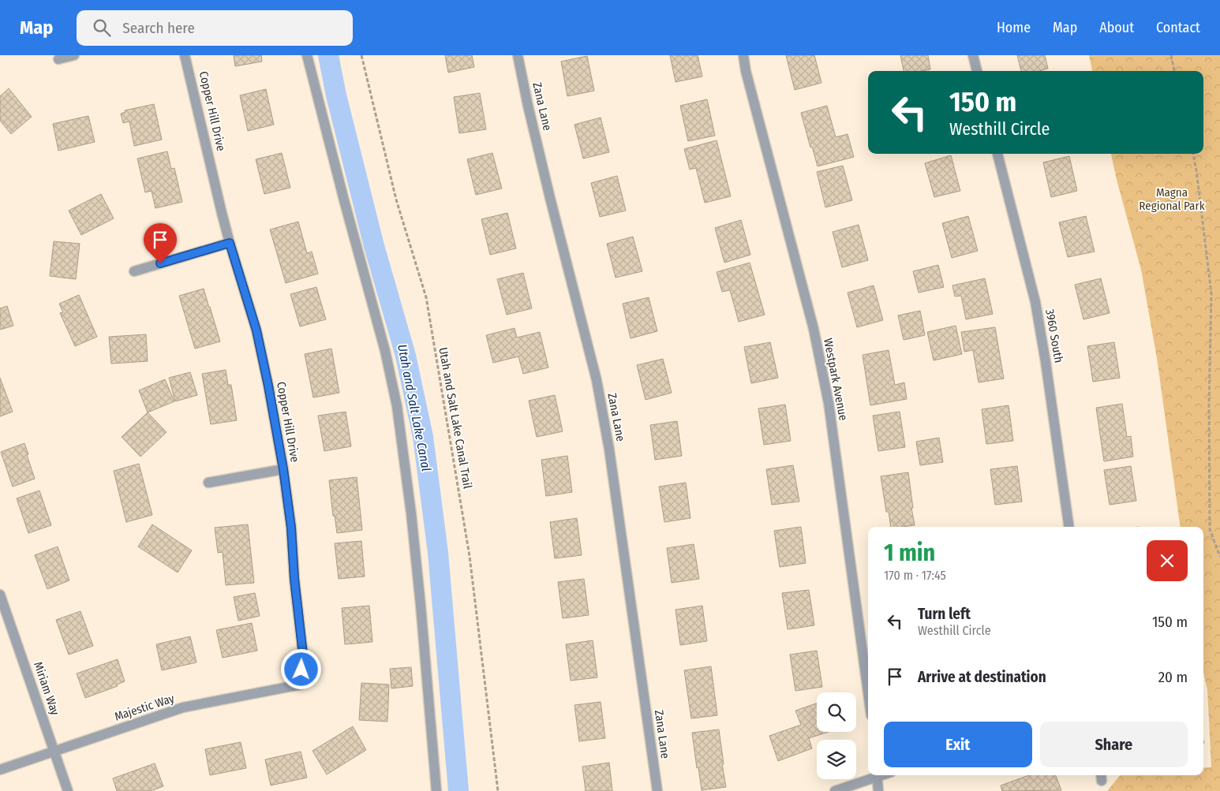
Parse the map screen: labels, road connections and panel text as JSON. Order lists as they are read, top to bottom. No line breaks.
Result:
{"streets":{"street":["Zana Lane","Copper Hill Drive","3960 South","Westpark Avenue","Miriam Way","Majestic Way"],"path":["Utah and Salt Lake Canal Trail"]},"crossings":[["Copper Hill Drive","Majestic Way"],["Miriam Way","Majestic Way"]],"water":["Utah and Salt Lake Canal"],"parks":["Magna Regional Park"],"page":{"header":"Map","search":"Search here","nav":["Home","Map","About","Contact"],"turn":["150 m","Westhill Circle"],"heading":["1 min","170 m · 17:45"],"list":[{"name":"Turn left","note":"Westhill Circle","value":"150 m"},{"name":"Arrive at destination","value":"20 m"}],"buttons":["Exit","Share"]}}
